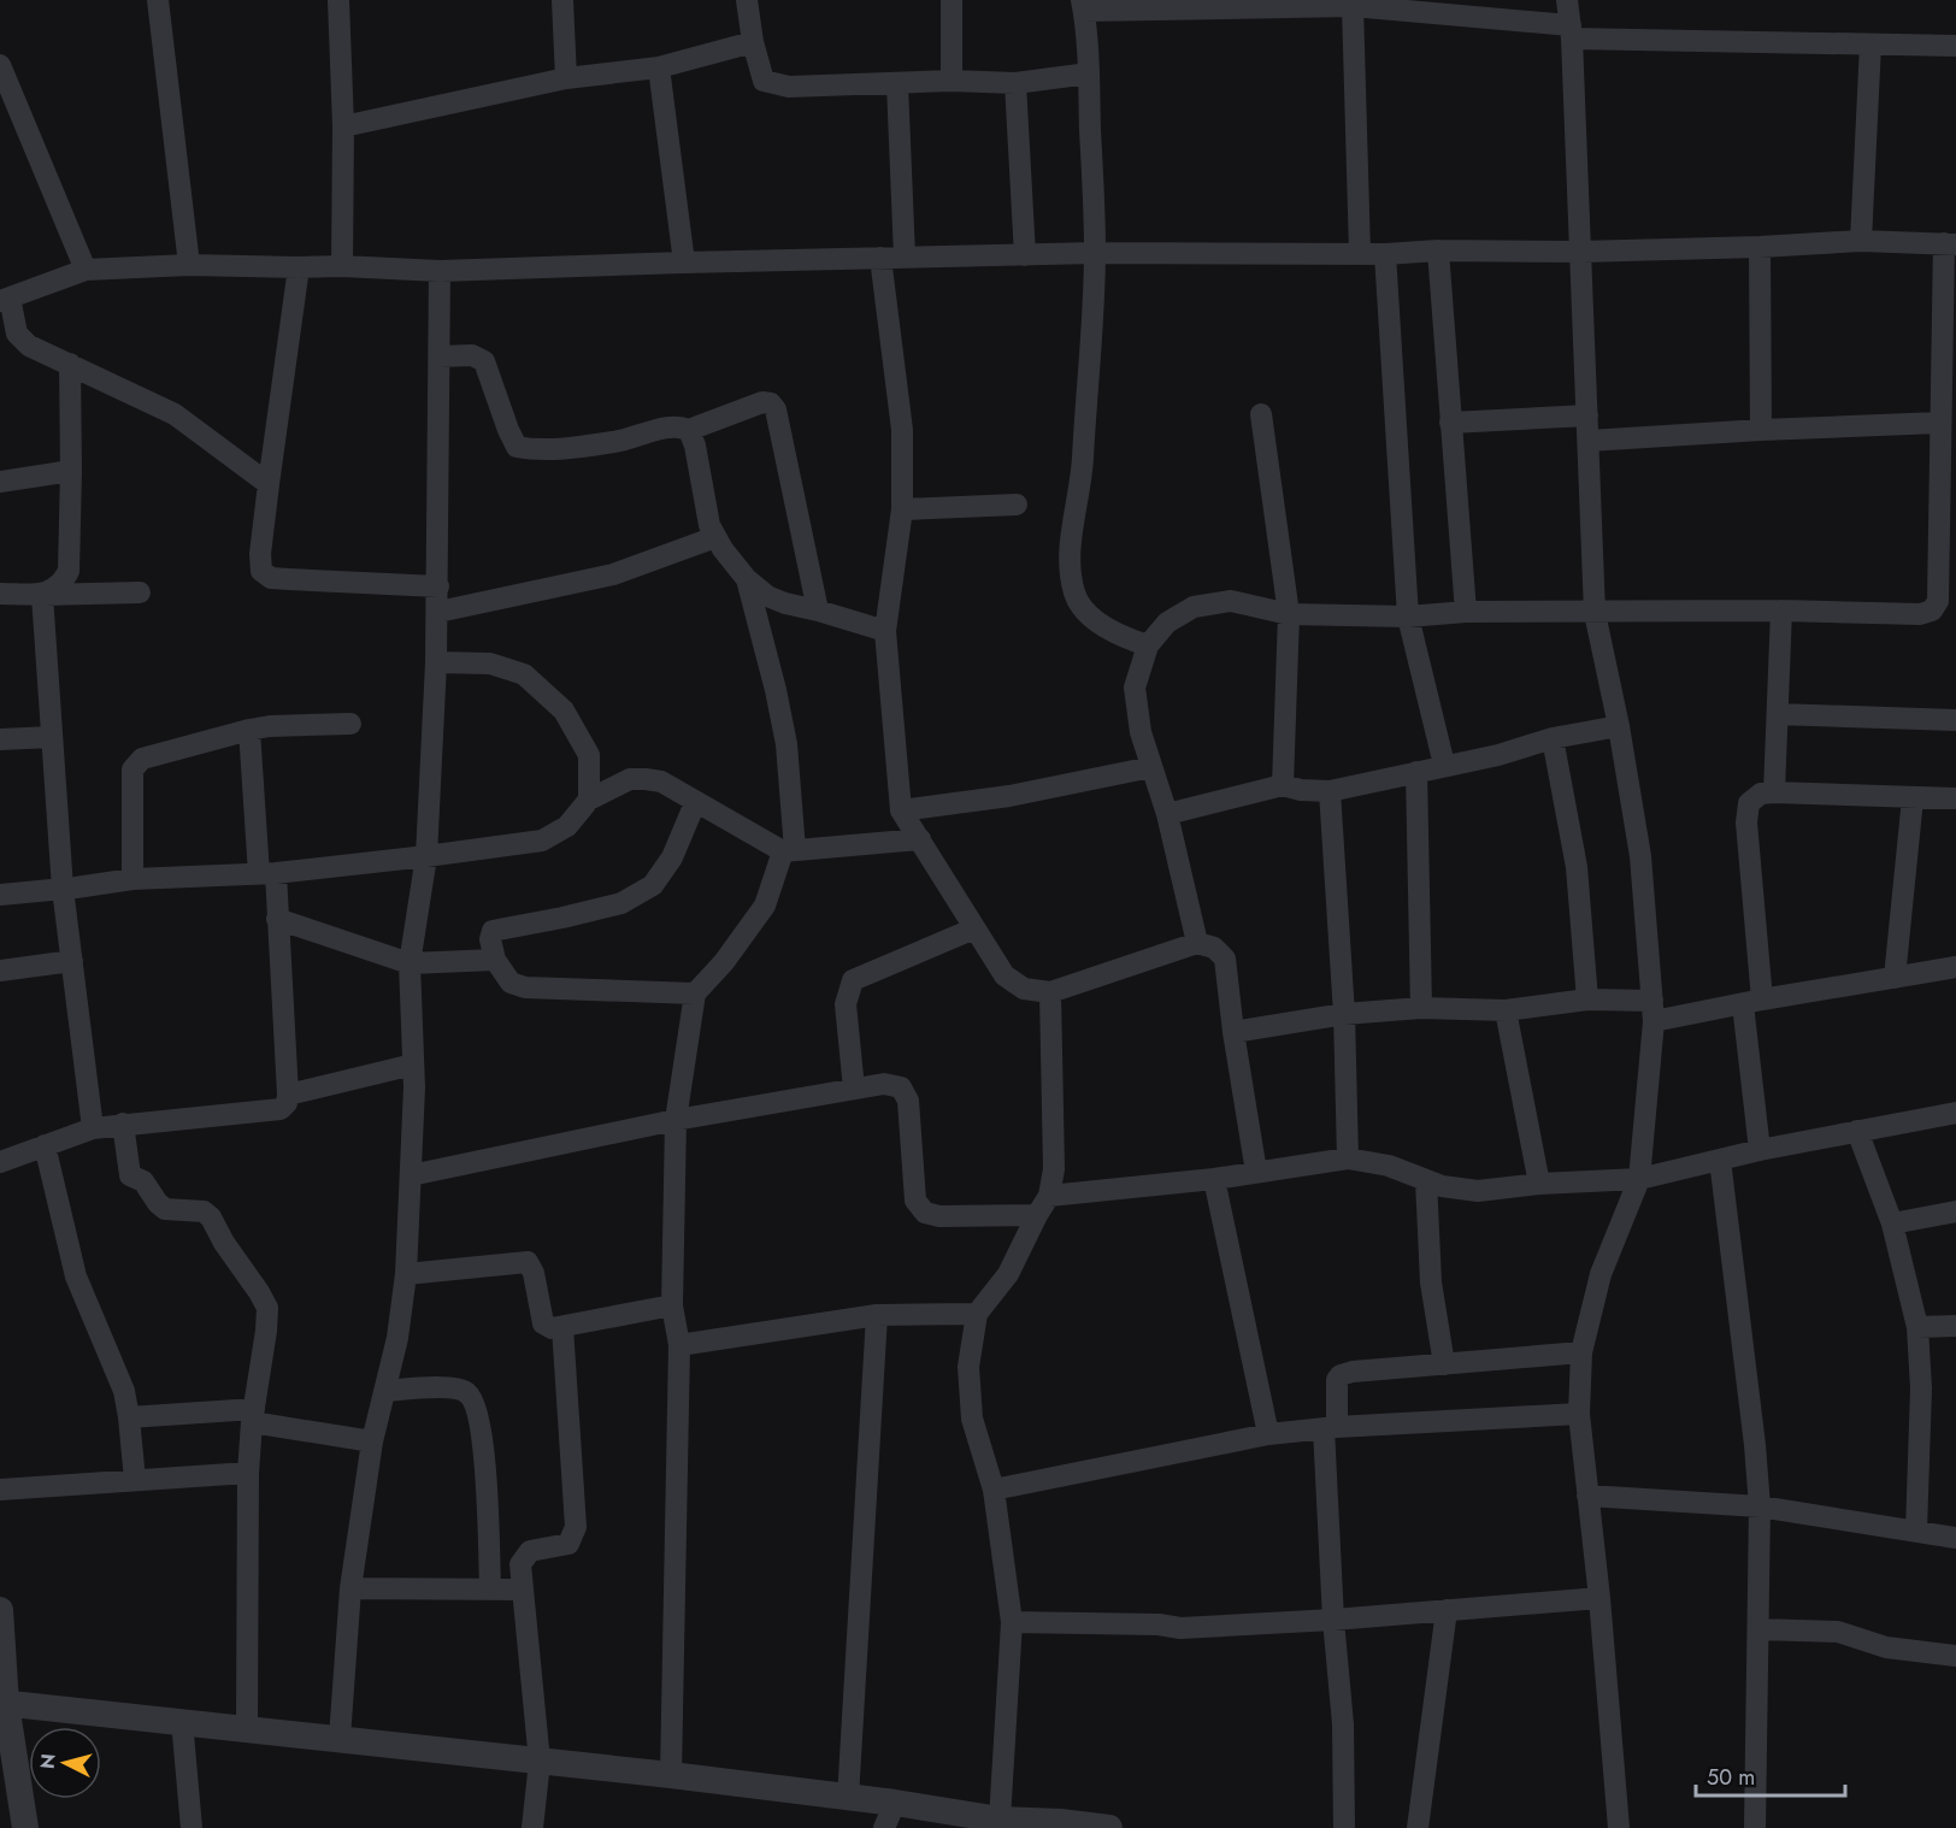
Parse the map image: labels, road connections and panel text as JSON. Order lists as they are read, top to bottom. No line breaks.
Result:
{"scale_bar":"50 m","north":"left"}
